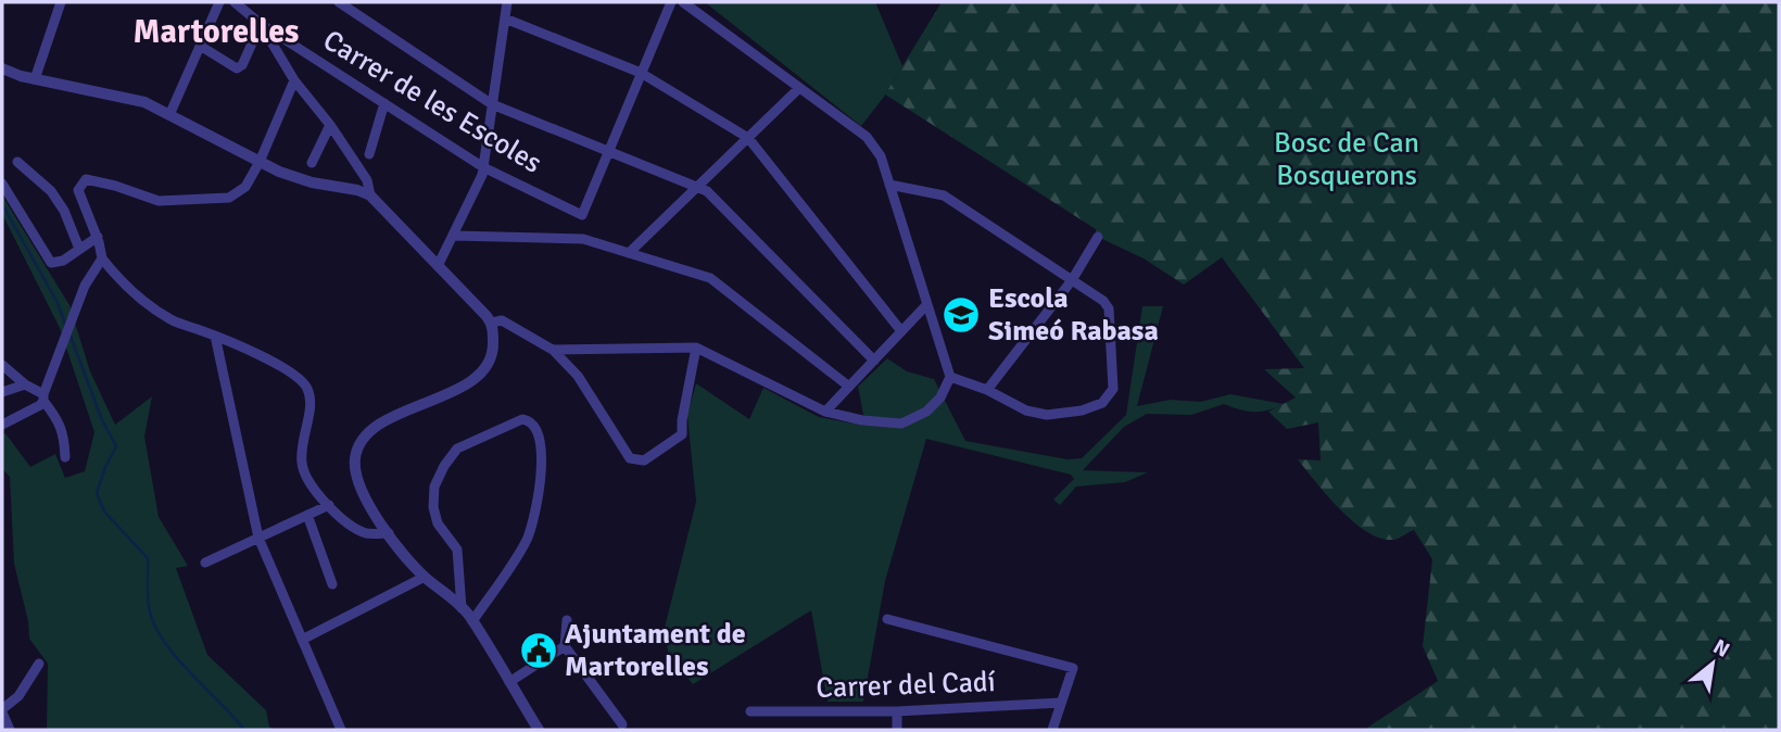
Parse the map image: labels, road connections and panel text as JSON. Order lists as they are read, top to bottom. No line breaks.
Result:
{"streets":{"street":["Carrer de les Escoles","Carrer del Cadí"]},"districts":["Martorelles"],"parks":["Bosc de Can Bosquerons"],"places":{"school or university":["Escola Simeó Rabasa"],"public building":["Ajuntament de Martorelles"]},"north":"top right"}
